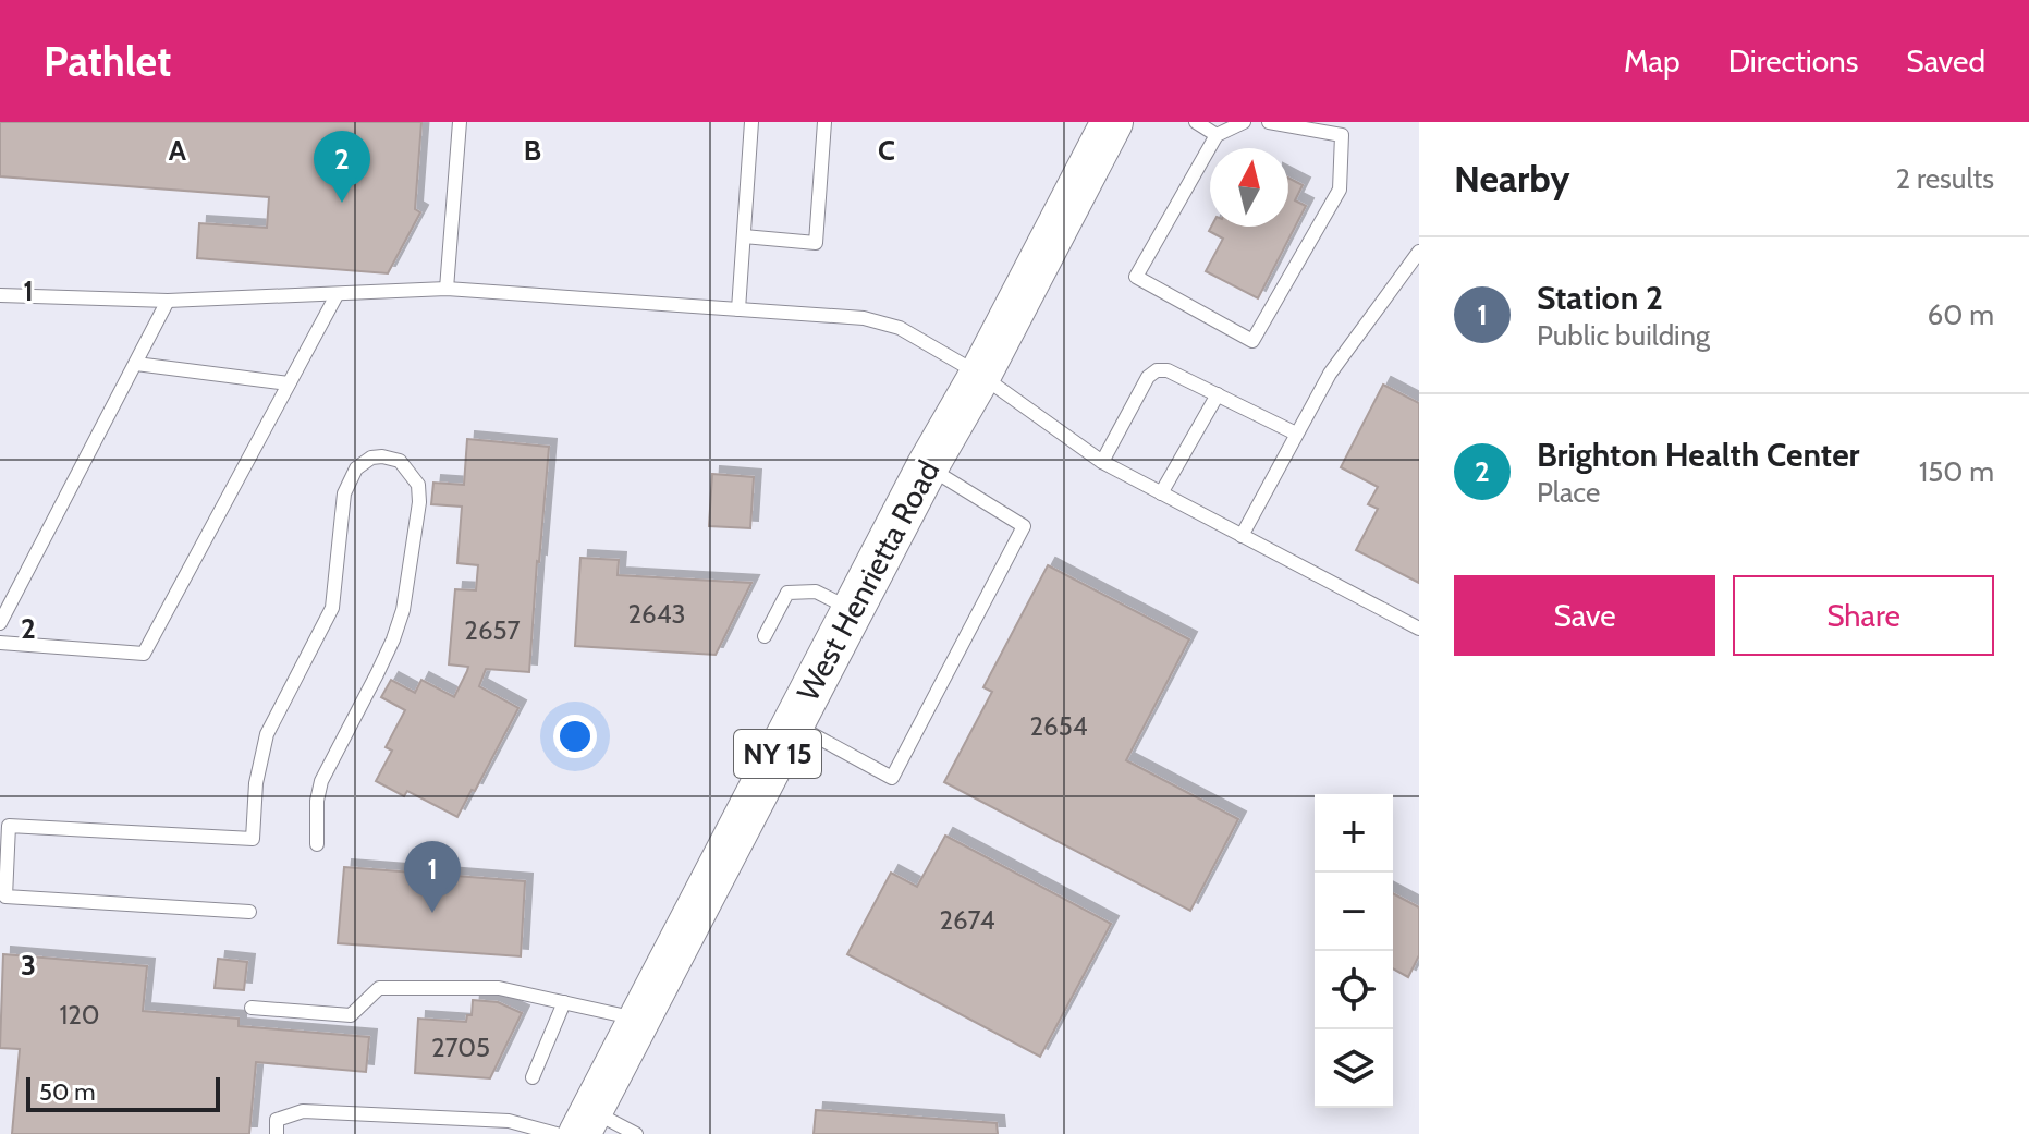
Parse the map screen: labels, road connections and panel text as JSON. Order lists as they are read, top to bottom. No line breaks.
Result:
{"streets":{"main road":["West Henrietta Road","NY 15"]},"house_numbers":["2643","2657","2654","2674","120","2705"],"scale_bar":"50 m","north":"top","page":{"header":"Pathlet","nav":["Map","Directions","Saved"],"heading":["Nearby","2 results"],"pins":["2","1"],"list":[{"mark":"1","name":"Station 2","note":"Public building","value":"60 m"},{"mark":"2","name":"Brighton Health Center","note":"Place","value":"150 m"}],"buttons":["Save","Share"],"map_buttons":["+","−"],"scale":"50 m"},"grid":{"columns":["A","B","C"],"rows":["1","2","3"]}}
